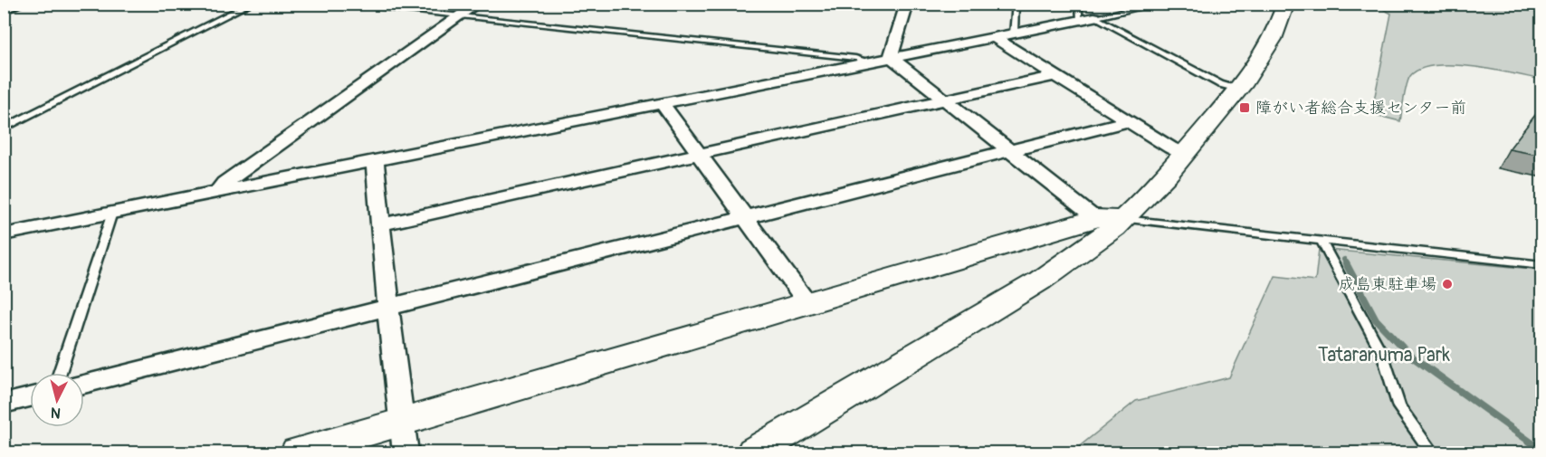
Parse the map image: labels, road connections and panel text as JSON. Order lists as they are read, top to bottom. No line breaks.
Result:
{"parks":["Tataranuma Park"],"places":{"transit":["障がい者総合支援センター前"],"other":["成島東駐車場"]},"north":"bottom"}
